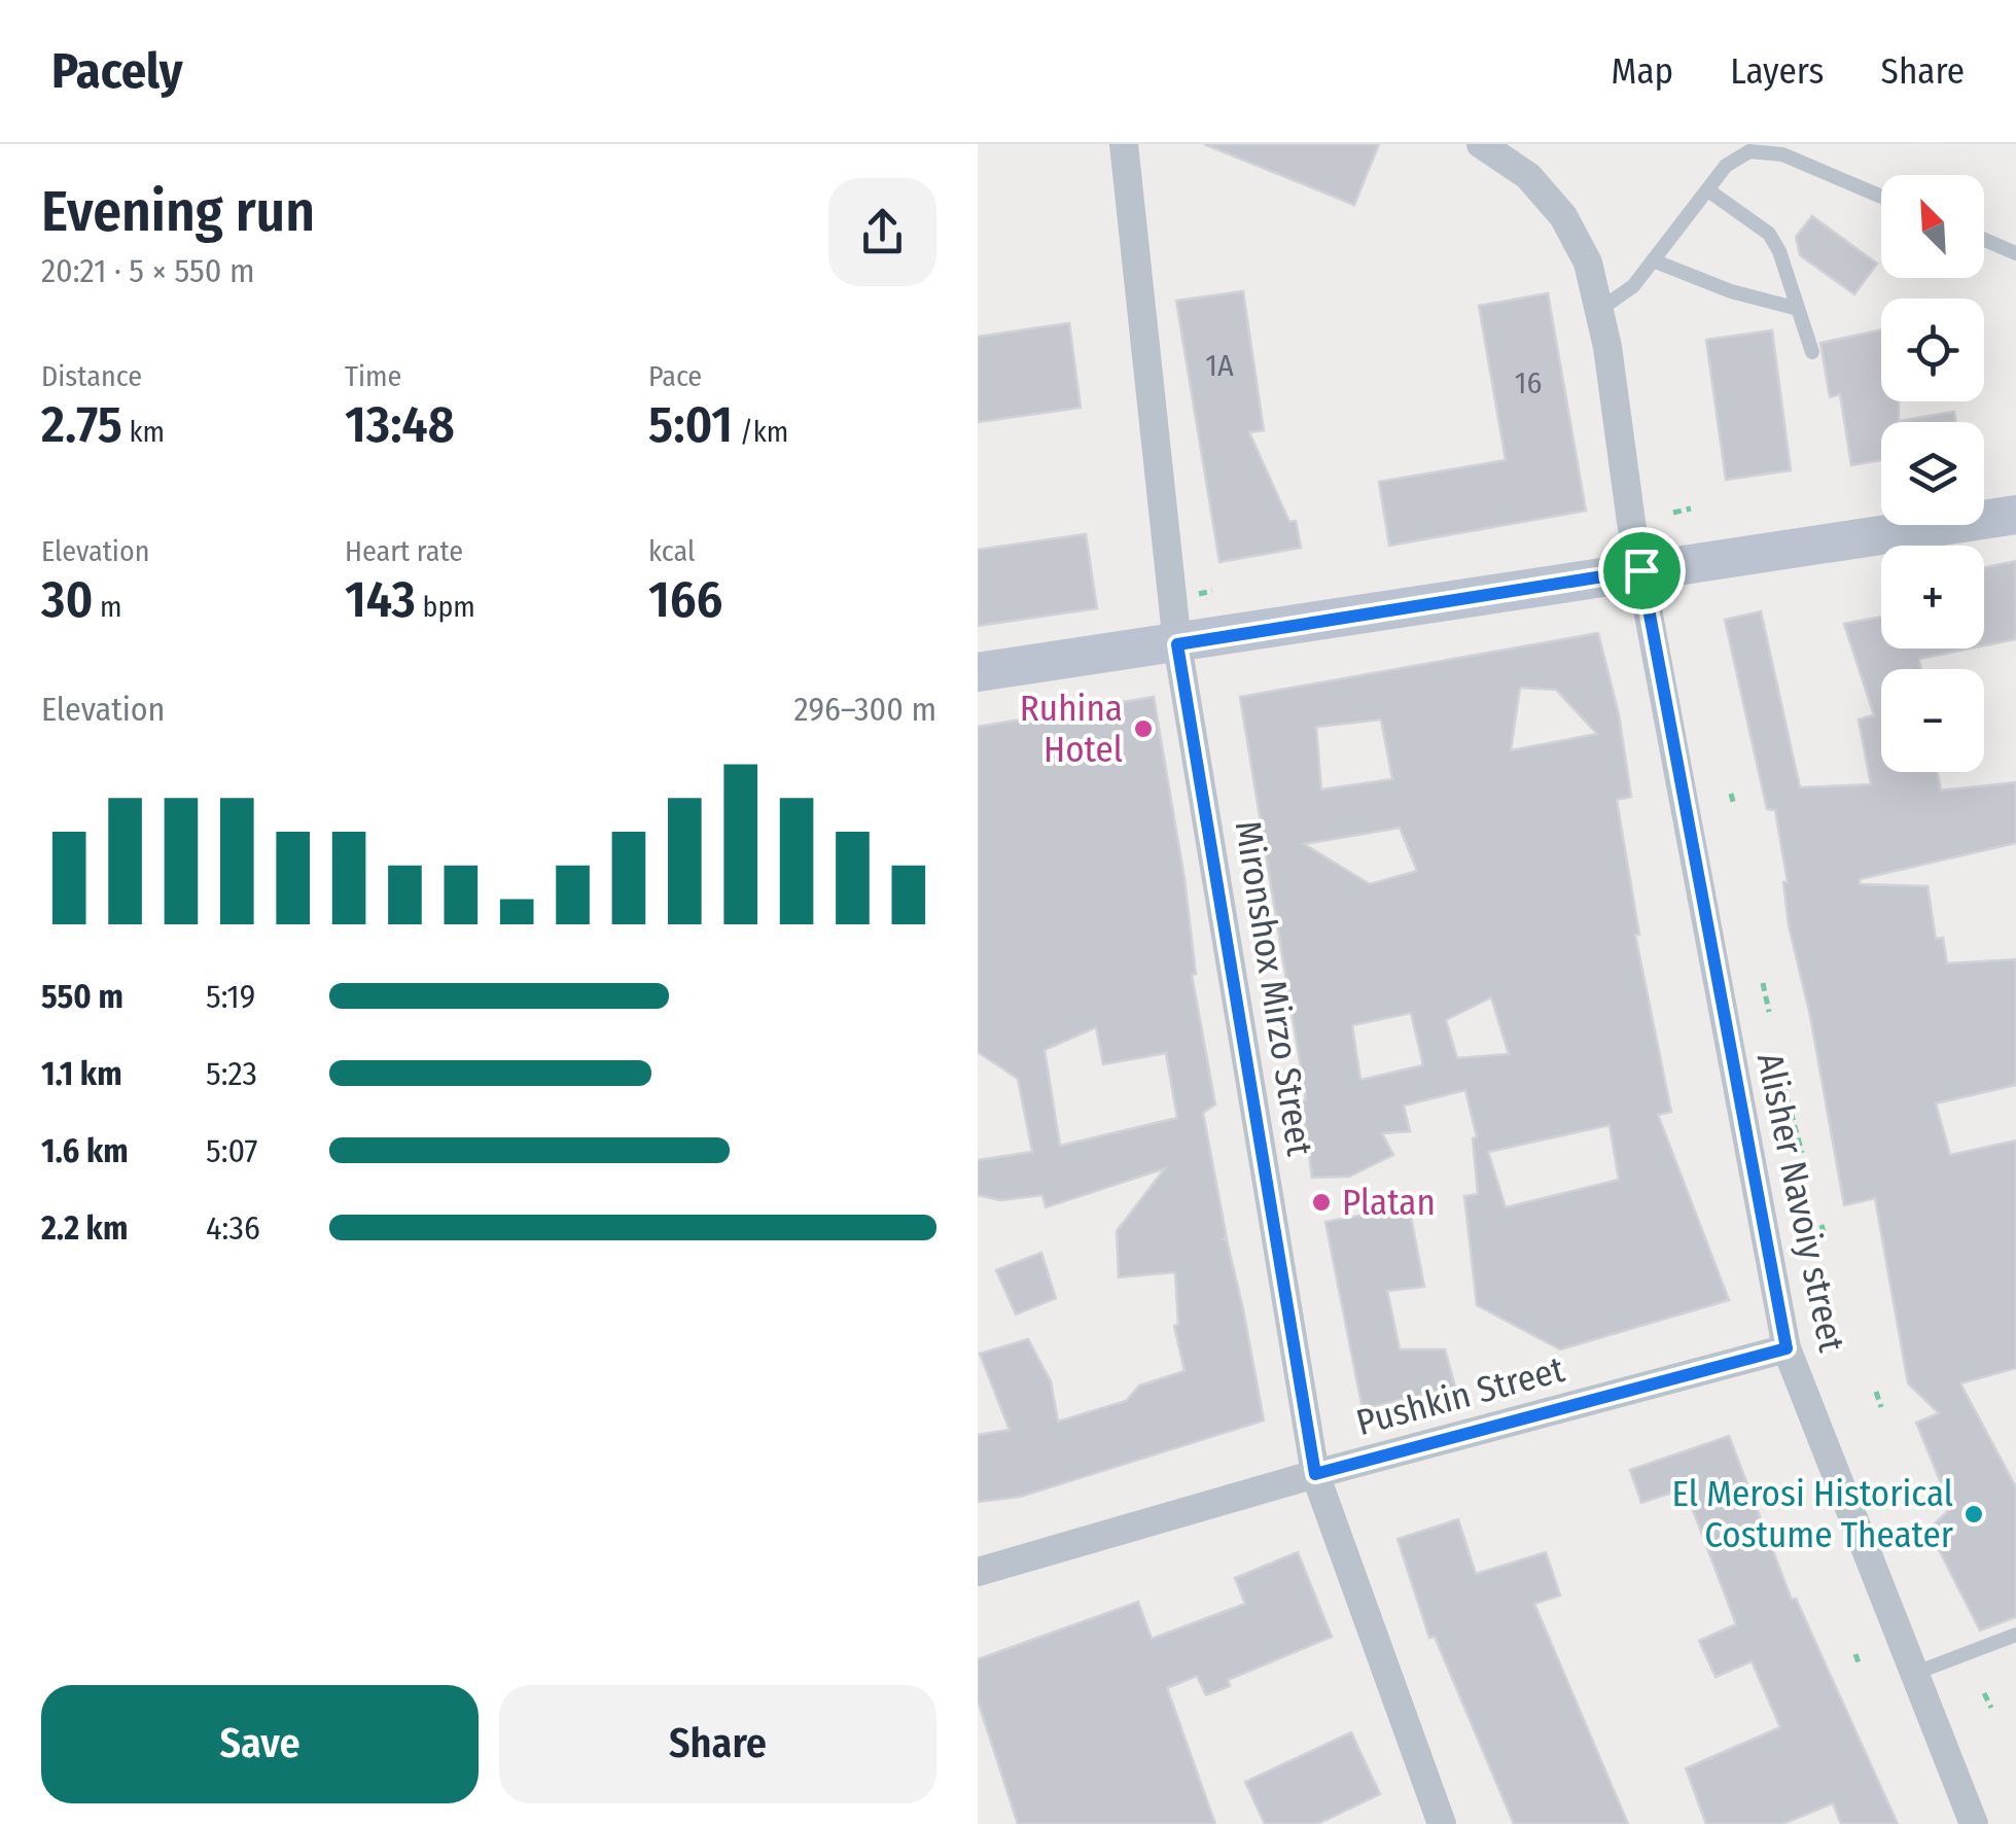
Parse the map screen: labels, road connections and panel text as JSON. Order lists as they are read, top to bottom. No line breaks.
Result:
{"streets":{"street":["Mironshox Mirzo Street","Alisher Navoiy street","Pushkin Street"]},"crossings":[["Mironshox Mirzo Street","Pushkin Street"],["Alisher Navoiy street","Pushkin Street"]],"places":["Ruhina Hotel","Platan","El Merosi Historical Costume Theater"],"house_numbers":["1A","16"],"north":"top left","page":{"header":"Pacely","nav":["Map","Layers","Share"],"heading":["Evening run","20:21 · 5 × 550 m"],"map_buttons":["+","−"],"stats":[["Distance","2.75 km"],["Time","13:48"],["Pace","5:01 /km"],["Elevation","30 m"],["Heart rate","143 bpm"],["kcal","166"]],"chart":["Elevation","296–300 m"],"list":[{"name":"550 m","note":"5:19"},{"name":"1.1 km","note":"5:23"},{"name":"1.6 km","note":"5:07"},{"name":"2.2 km","note":"4:36"}],"buttons":["Save","Share"]}}
